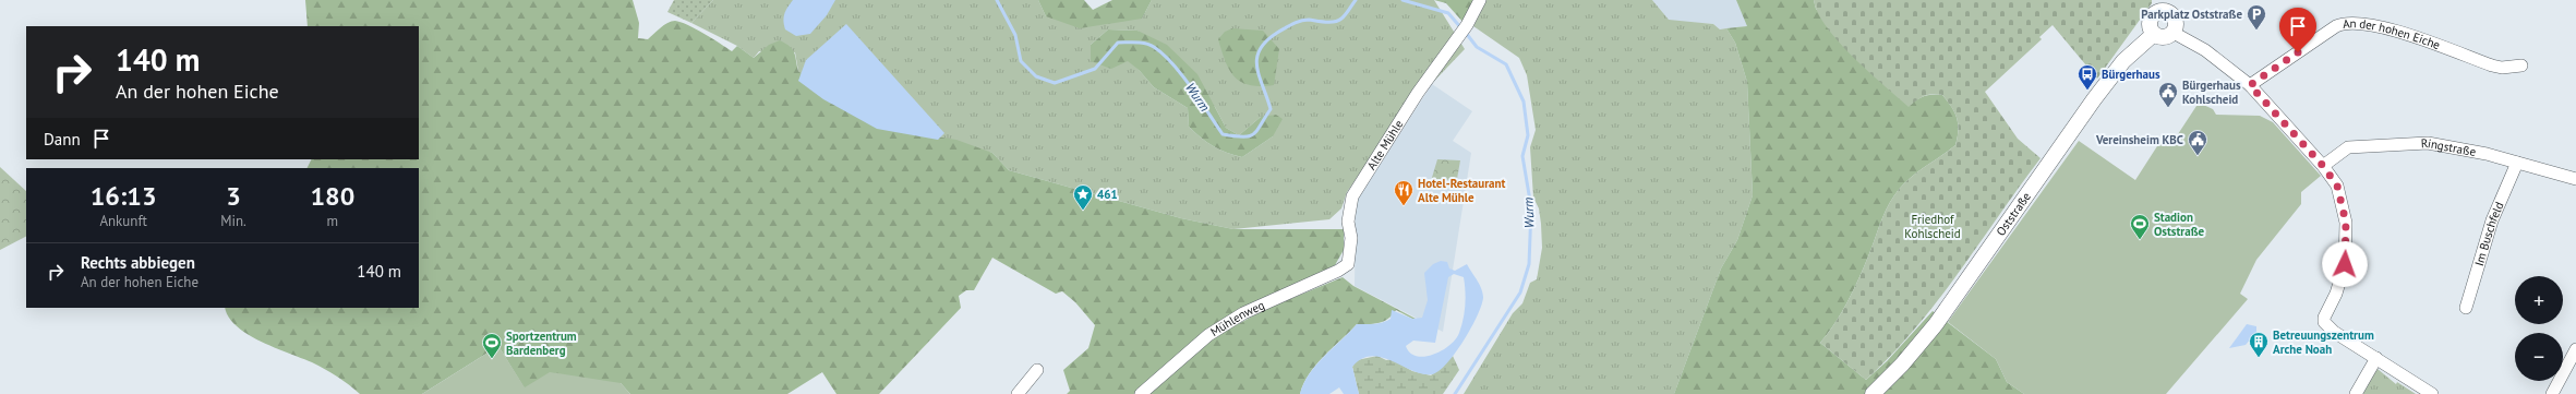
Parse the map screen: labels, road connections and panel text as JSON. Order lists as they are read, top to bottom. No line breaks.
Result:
{"streets":{"street":["An der hohen Eiche","Alte Mühle","Ringstraße","Oststraße","Im Buschfeld","Mühlenweg"]},"crossings":[["Alte Mühle","Mühlenweg"],["Ringstraße","Im Buschfeld"]],"water":["Wurm"],"parks":["Friedhof Kohlscheid"],"places":{"parking":["Parkplatz Oststraße"],"bus stop":["Bürgerhaus"],"public building":["Bürgerhaus Kohlscheid","Vereinsheim KBC"],"restaurant":["Hotel-Restaurant Alte Mühle"],"place":["461"],"sports":["Stadion Oststraße","Sportzentrum Bardenberg"],"building":["Betreuungszentrum Arche Noah"]},"page":{"turn":["140 m","An der hohen Eiche"],"then":"Dann","eta":["16:13","Ankunft","3","Min.","180","m"],"list":[{"name":"Rechts abbiegen","note":"An der hohen Eiche","value":"140 m"}],"map_buttons":["+","−"]}}
